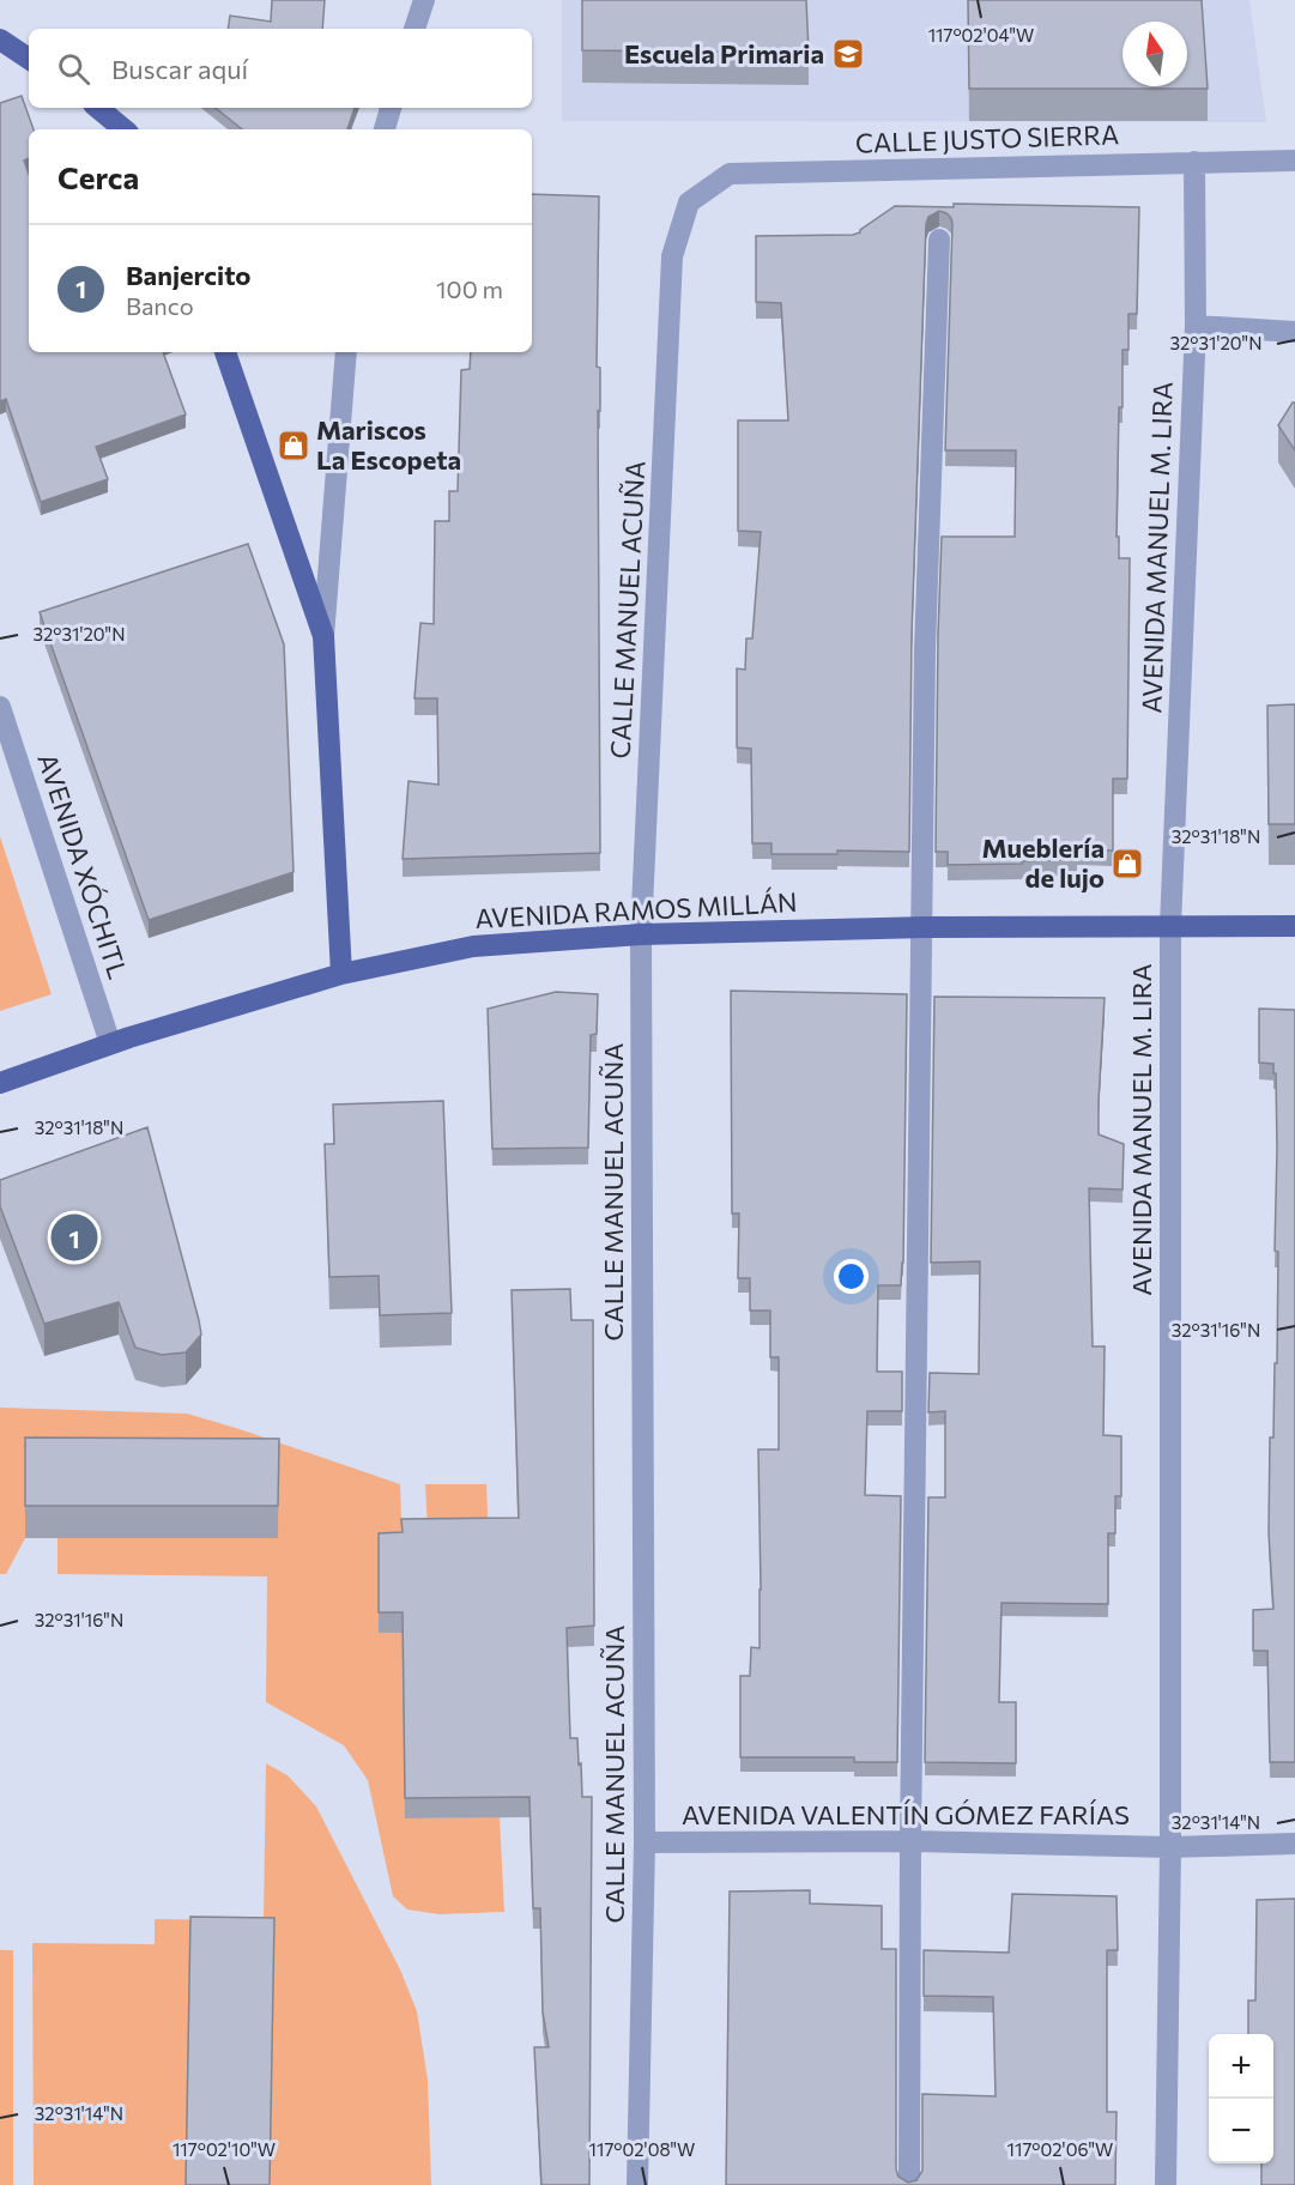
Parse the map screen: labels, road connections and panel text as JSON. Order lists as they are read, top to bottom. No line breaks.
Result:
{"streets":{"main road":["AVENIDA RAMOS MILLÁN"],"street":["CALLE JUSTO SIERRA","AVENIDA MANUEL M. LIRA","CALLE MANUEL ACUÑA","AVENIDA XÓCHITL","AVENIDA VALENTÍN GÓMEZ FARÍAS"]},"crossings":[["CALLE JUSTO SIERRA","AVENIDA MANUEL M. LIRA"],["CALLE JUSTO SIERRA","CALLE MANUEL ACUÑA"],["AVENIDA MANUEL M. LIRA","AVENIDA RAMOS MILLÁN"],["AVENIDA MANUEL M. LIRA","AVENIDA VALENTÍN GÓMEZ FARÍAS"],["CALLE MANUEL ACUÑA","AVENIDA RAMOS MILLÁN"],["CALLE MANUEL ACUÑA","AVENIDA VALENTÍN GÓMEZ FARÍAS"],["AVENIDA XÓCHITL","AVENIDA RAMOS MILLÁN"]],"places":{"school or university":["Escuela Primaria"],"shop":["Mariscos La Escopeta","Mueblería de lujo"]},"north":"top","page":{"search":"Buscar aquí","heading":"Cerca","list":[{"mark":"1","name":"Banjercito","note":"Banco","value":"100 m"}],"pins":"1","map_buttons":["+","−"]},"coordinates":["117°02'04\"W","32°31'20\"N","32°31'18\"N","32°31'16\"N","32°31'14\"N","117°02'10\"W","117°02'08\"W","117°02'06\"W"]}
